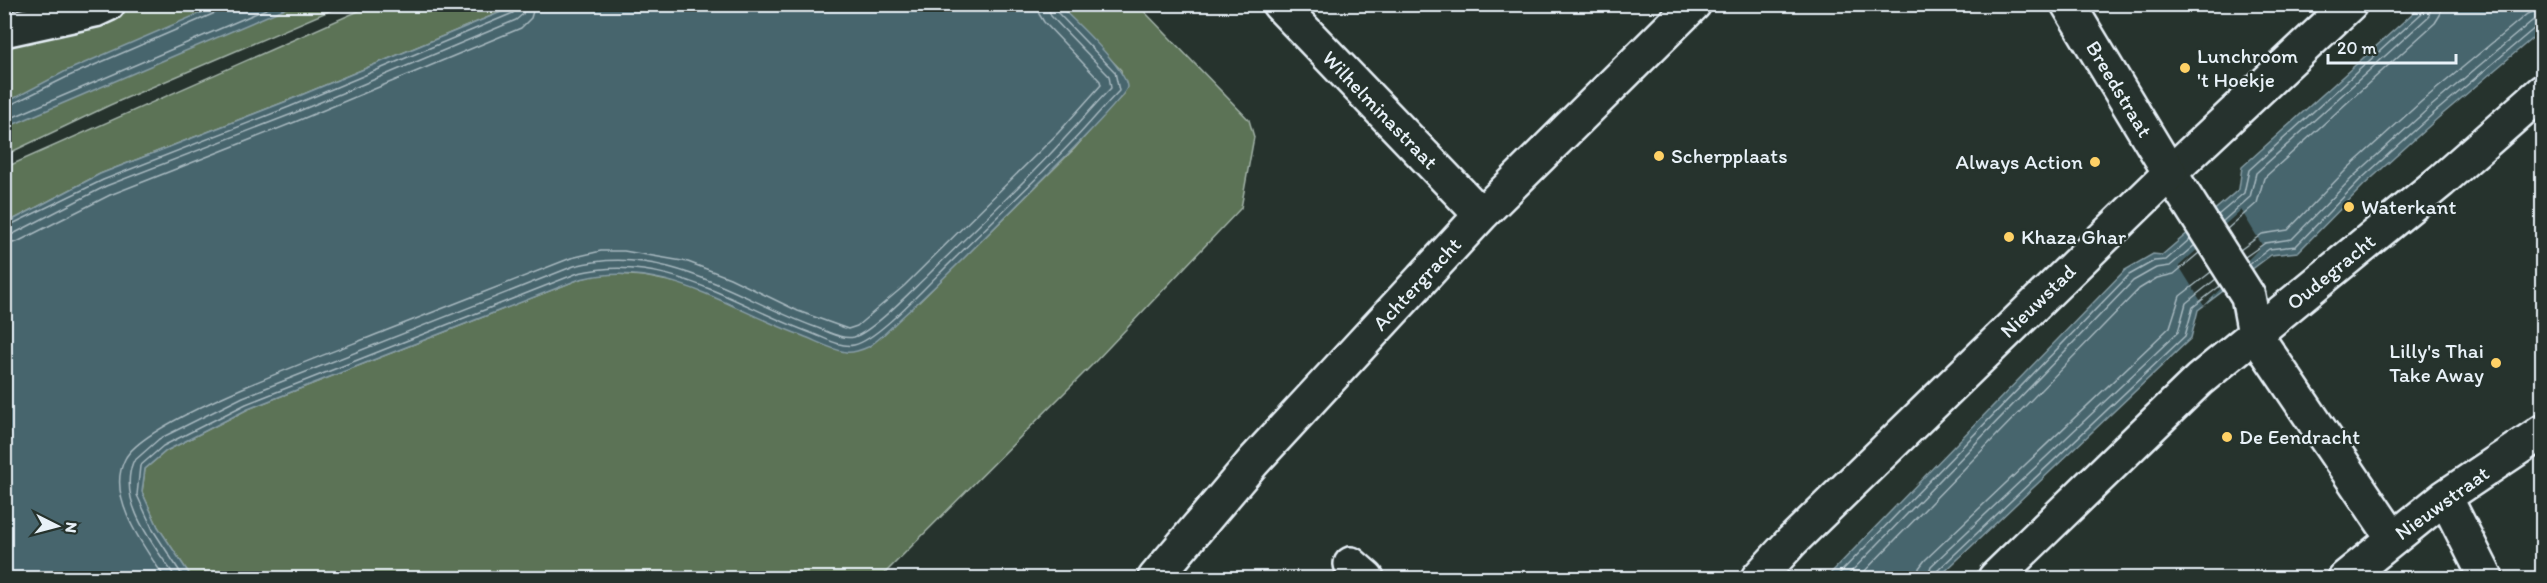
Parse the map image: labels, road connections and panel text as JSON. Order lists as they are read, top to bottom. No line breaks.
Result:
{"streets":{"street":["Breedstraat","Wilhelminastraat","Oudegracht","Achtergracht","Nieuwstad","Nieuwstraat"]},"crossings":[["Breedstraat","Nieuwstad"],["Wilhelminastraat","Achtergracht"]],"places":["Lunchroom 't Hoekje","Scherpplaats","Always Action","Waterkant","Khaza Ghar","Lilly's Thai Take Away","De Eendracht"],"scale_bar":"20 m","north":"right"}
